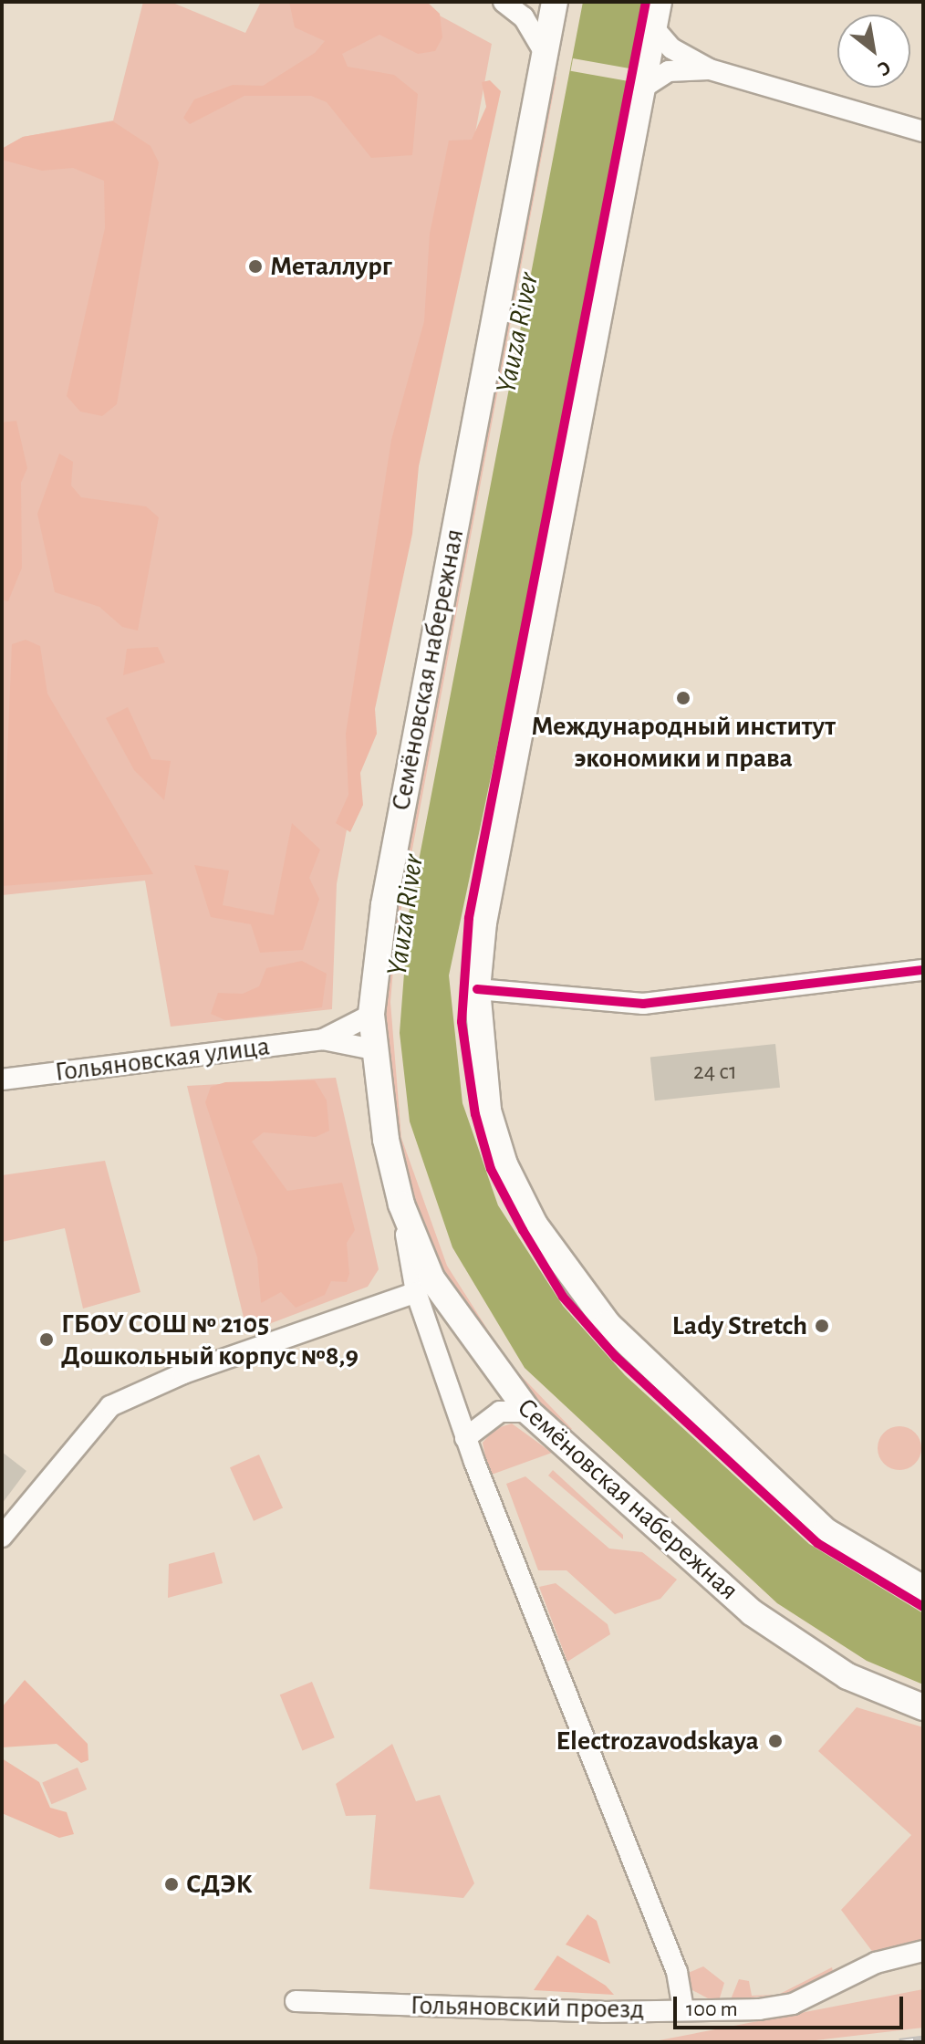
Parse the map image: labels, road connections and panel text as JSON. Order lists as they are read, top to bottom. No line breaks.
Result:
{"streets":{"main road":["Семёновская набережная"],"street":["Гольяновская улица","Гольяновский проезд"]},"crossings":[["Семёновская набережная","Гольяновская улица"]],"water":["Yauza River"],"places":["Металлург","Международный институт экономики и права","Lady Stretch","ГБОУ СОШ № 2105 Дошкольный корпус №8,9","Electrozavodskaya","СДЭК"],"house_numbers":["24 с1"],"scale_bar":"100 m","north":"bottom right"}
